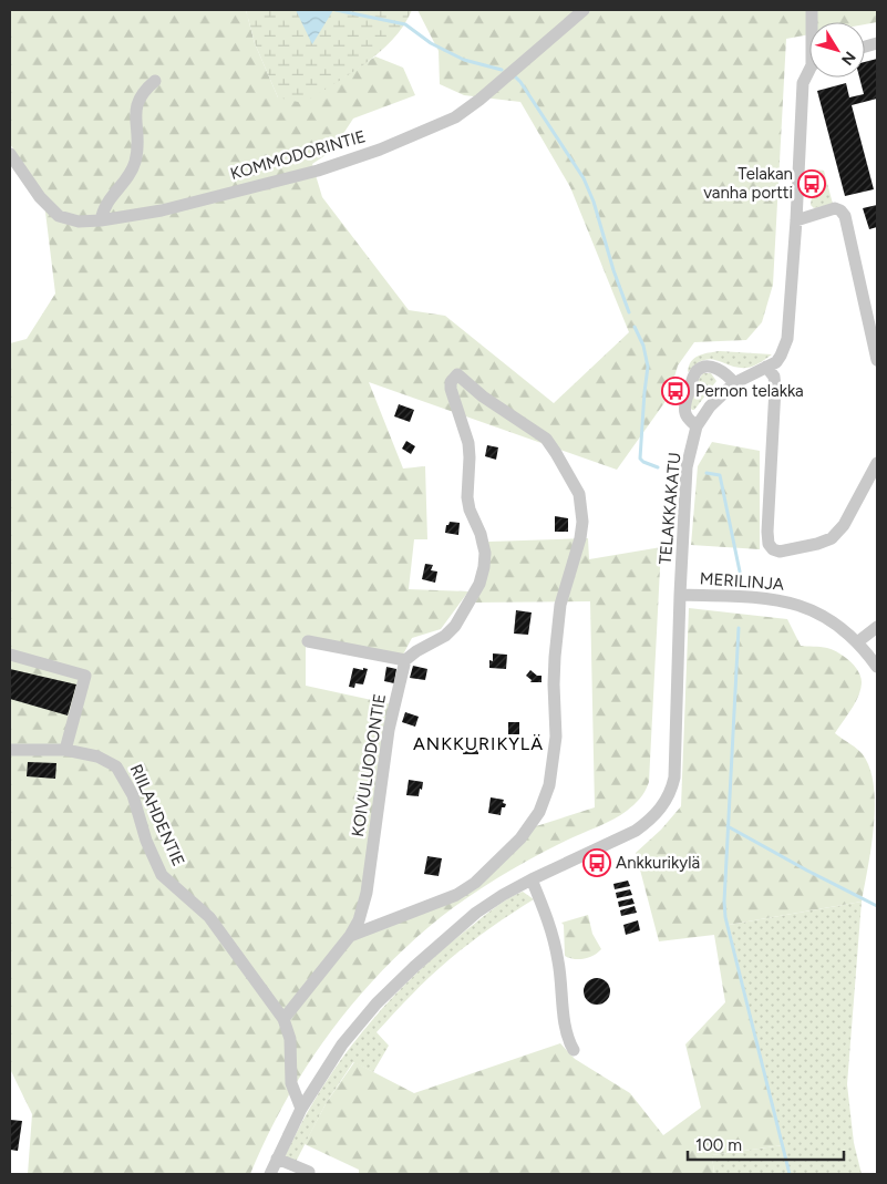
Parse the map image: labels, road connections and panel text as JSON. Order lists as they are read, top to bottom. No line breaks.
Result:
{"streets":{"street":["KOMMODORINTIE","TELAKKAKATU","MERILINJA","KOIVULUODONTIE","RIILAHDENTIE"]},"crossings":[["TELAKKAKATU","MERILINJA"],["TELAKKAKATU","RIILAHDENTIE"],["KOIVULUODONTIE","RIILAHDENTIE"]],"districts":["ANKKURIKYLÄ"],"places":{"bus stop":["Telakan vanha portti","Pernon telakka","Ankkurikylä"]},"scale_bar":"100 m","north":"bottom right"}
